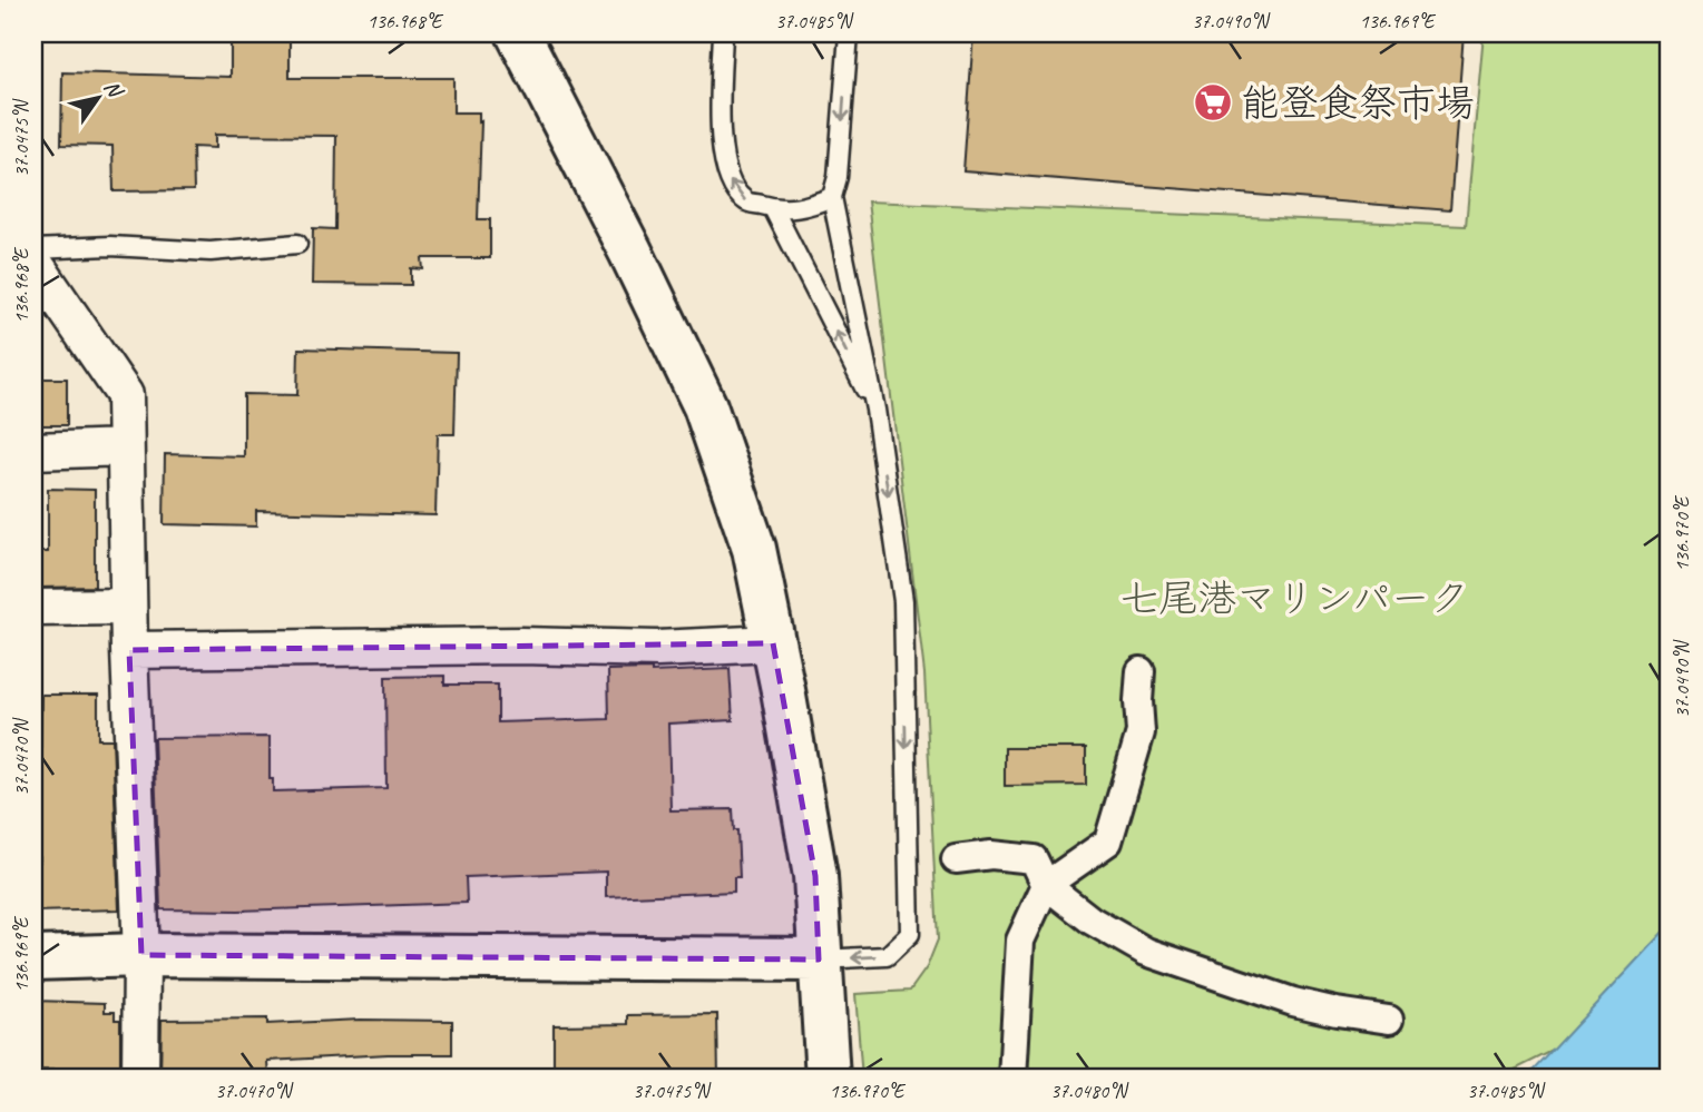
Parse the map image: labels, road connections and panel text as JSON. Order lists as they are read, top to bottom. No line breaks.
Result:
{"parks":["七尾港マリンパーク"],"places":{"supermarket":["能登食祭市場"]},"north":"top right","coordinates":["136.968°E","37.0485°N","37.0490°N","136.969°E","37.0475°N","136.970°E","37.0470°N","37.0480°N"]}
